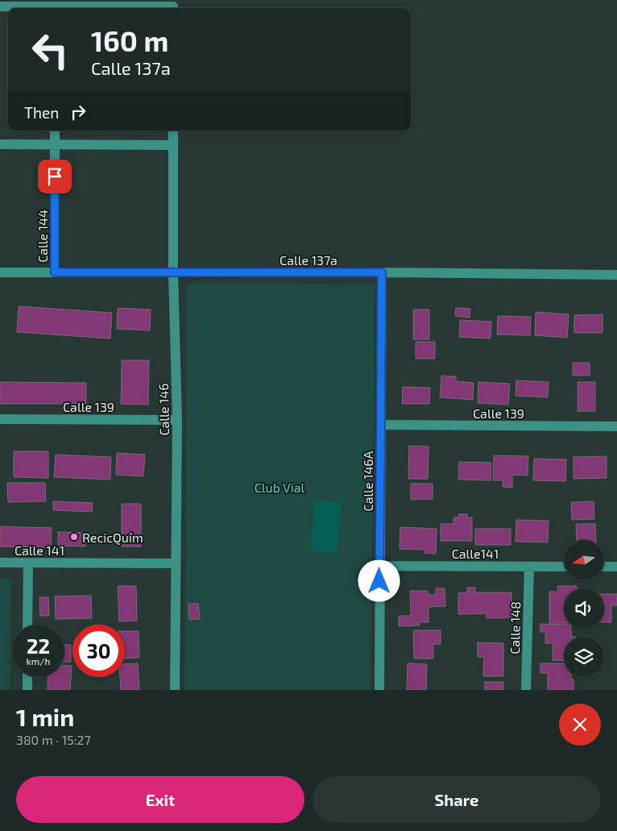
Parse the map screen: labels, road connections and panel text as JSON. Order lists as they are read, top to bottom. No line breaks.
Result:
{"streets":{"street":["Calle 144","Calle 137a","Calle 139","Calle 146","Calle 146A","Calle 141","Calle141","Calle 148"]},"crossings":[["Calle 144","Calle 137a"],["Calle 137a","Calle 146"],["Calle 137a","Calle 146A"],["Calle 139","Calle 146"],["Calle 139","Calle 146A"],["Calle 146","Calle 141"],["Calle 146A","Calle141"],["Calle141","Calle 148"]],"parks":["Club Vial"],"places":["RecicQuím"],"north":"left","page":{"turn":["160 m","Calle 137a"],"then":"Then","speed":"22 km/h","limit":"30","heading":["1 min","380 m · 15:27"],"buttons":["Exit","Share"]}}
